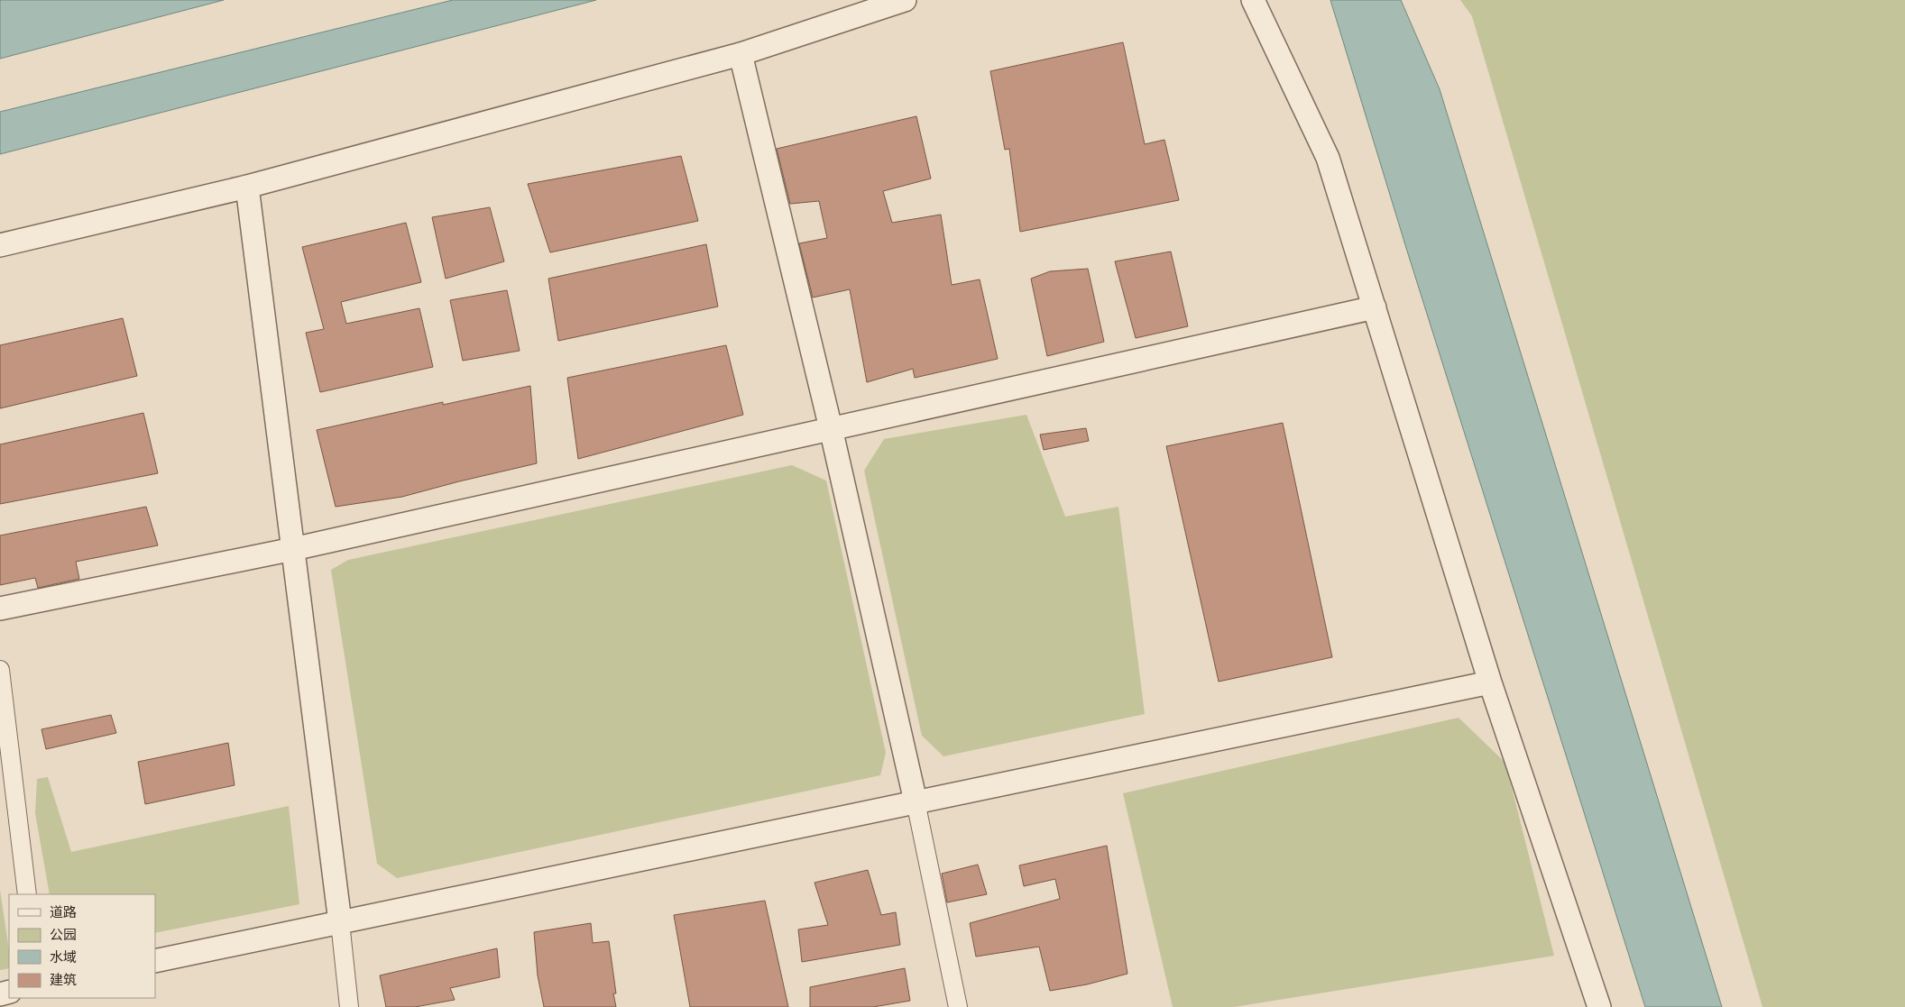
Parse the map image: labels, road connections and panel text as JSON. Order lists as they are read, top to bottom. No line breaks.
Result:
{"legend":["道路","公园","水域","建筑"]}
